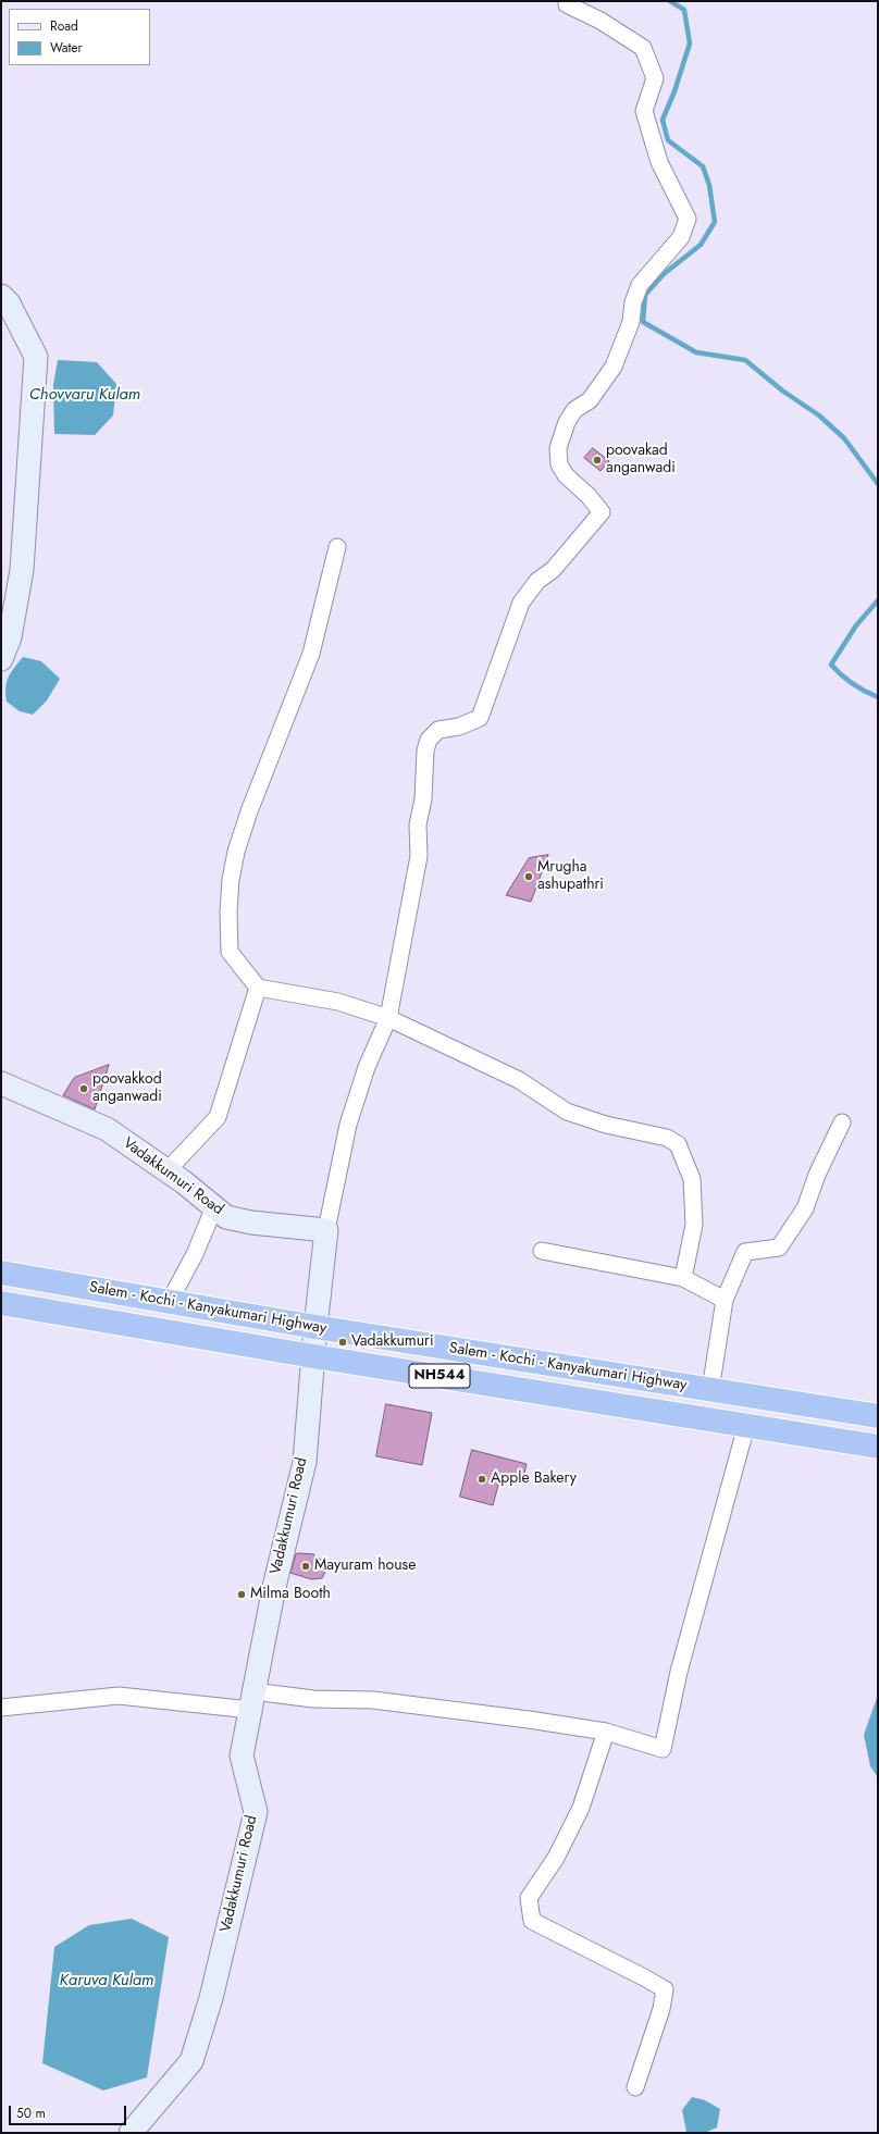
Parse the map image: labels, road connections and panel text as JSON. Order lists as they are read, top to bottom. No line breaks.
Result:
{"streets":{"highway":["Salem - Kochi - Kanyakumari Highway","NH544"],"street":["Vadakkumuri Road"]},"crossings":[["Vadakkumuri Road","Salem - Kochi - Kanyakumari Highway"]],"water":["Chovvaru Kulam","Karuva Kulam"],"places":["poovakad anganwadi","Mrugha ashupathri","poovakkod anganwadi","Vadakkumuri","Apple Bakery","Mayuram house","Milma Booth"],"legend":["Road","Water"],"scale_bar":"50 m"}
